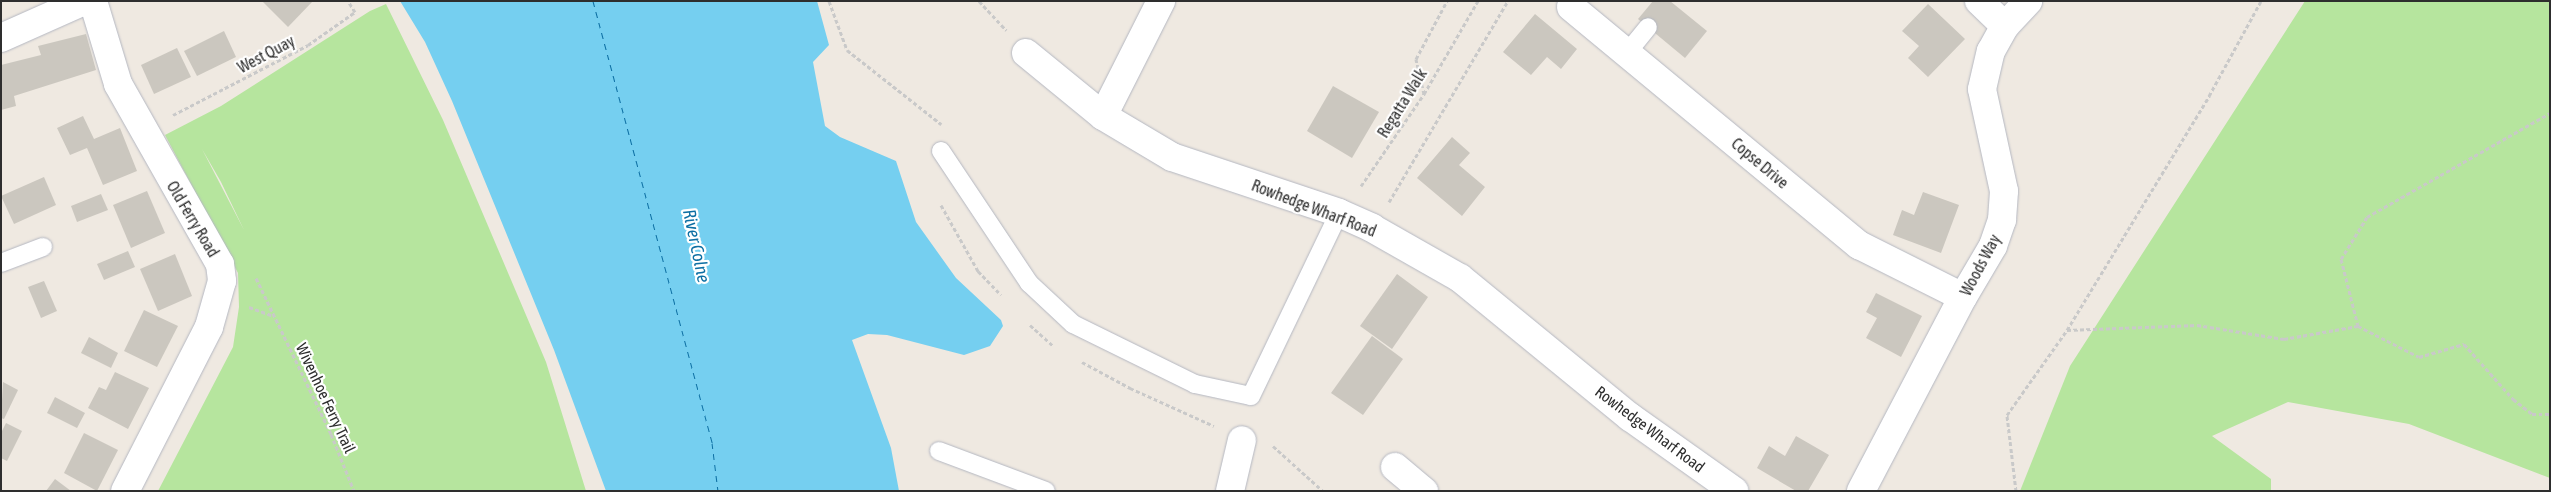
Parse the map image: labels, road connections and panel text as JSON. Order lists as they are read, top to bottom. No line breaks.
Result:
{"streets":{"street":["Copse Drive","Rowhedge Wharf Road","Old Ferry Road","Woods Way"],"path":["West Quay","Regatta Walk","Wivenhoe Ferry Trail"]},"crossings":[["Regatta Walk","Rowhedge Wharf Road"],["Copse Drive","Woods Way"]],"water":["River Colne"]}
